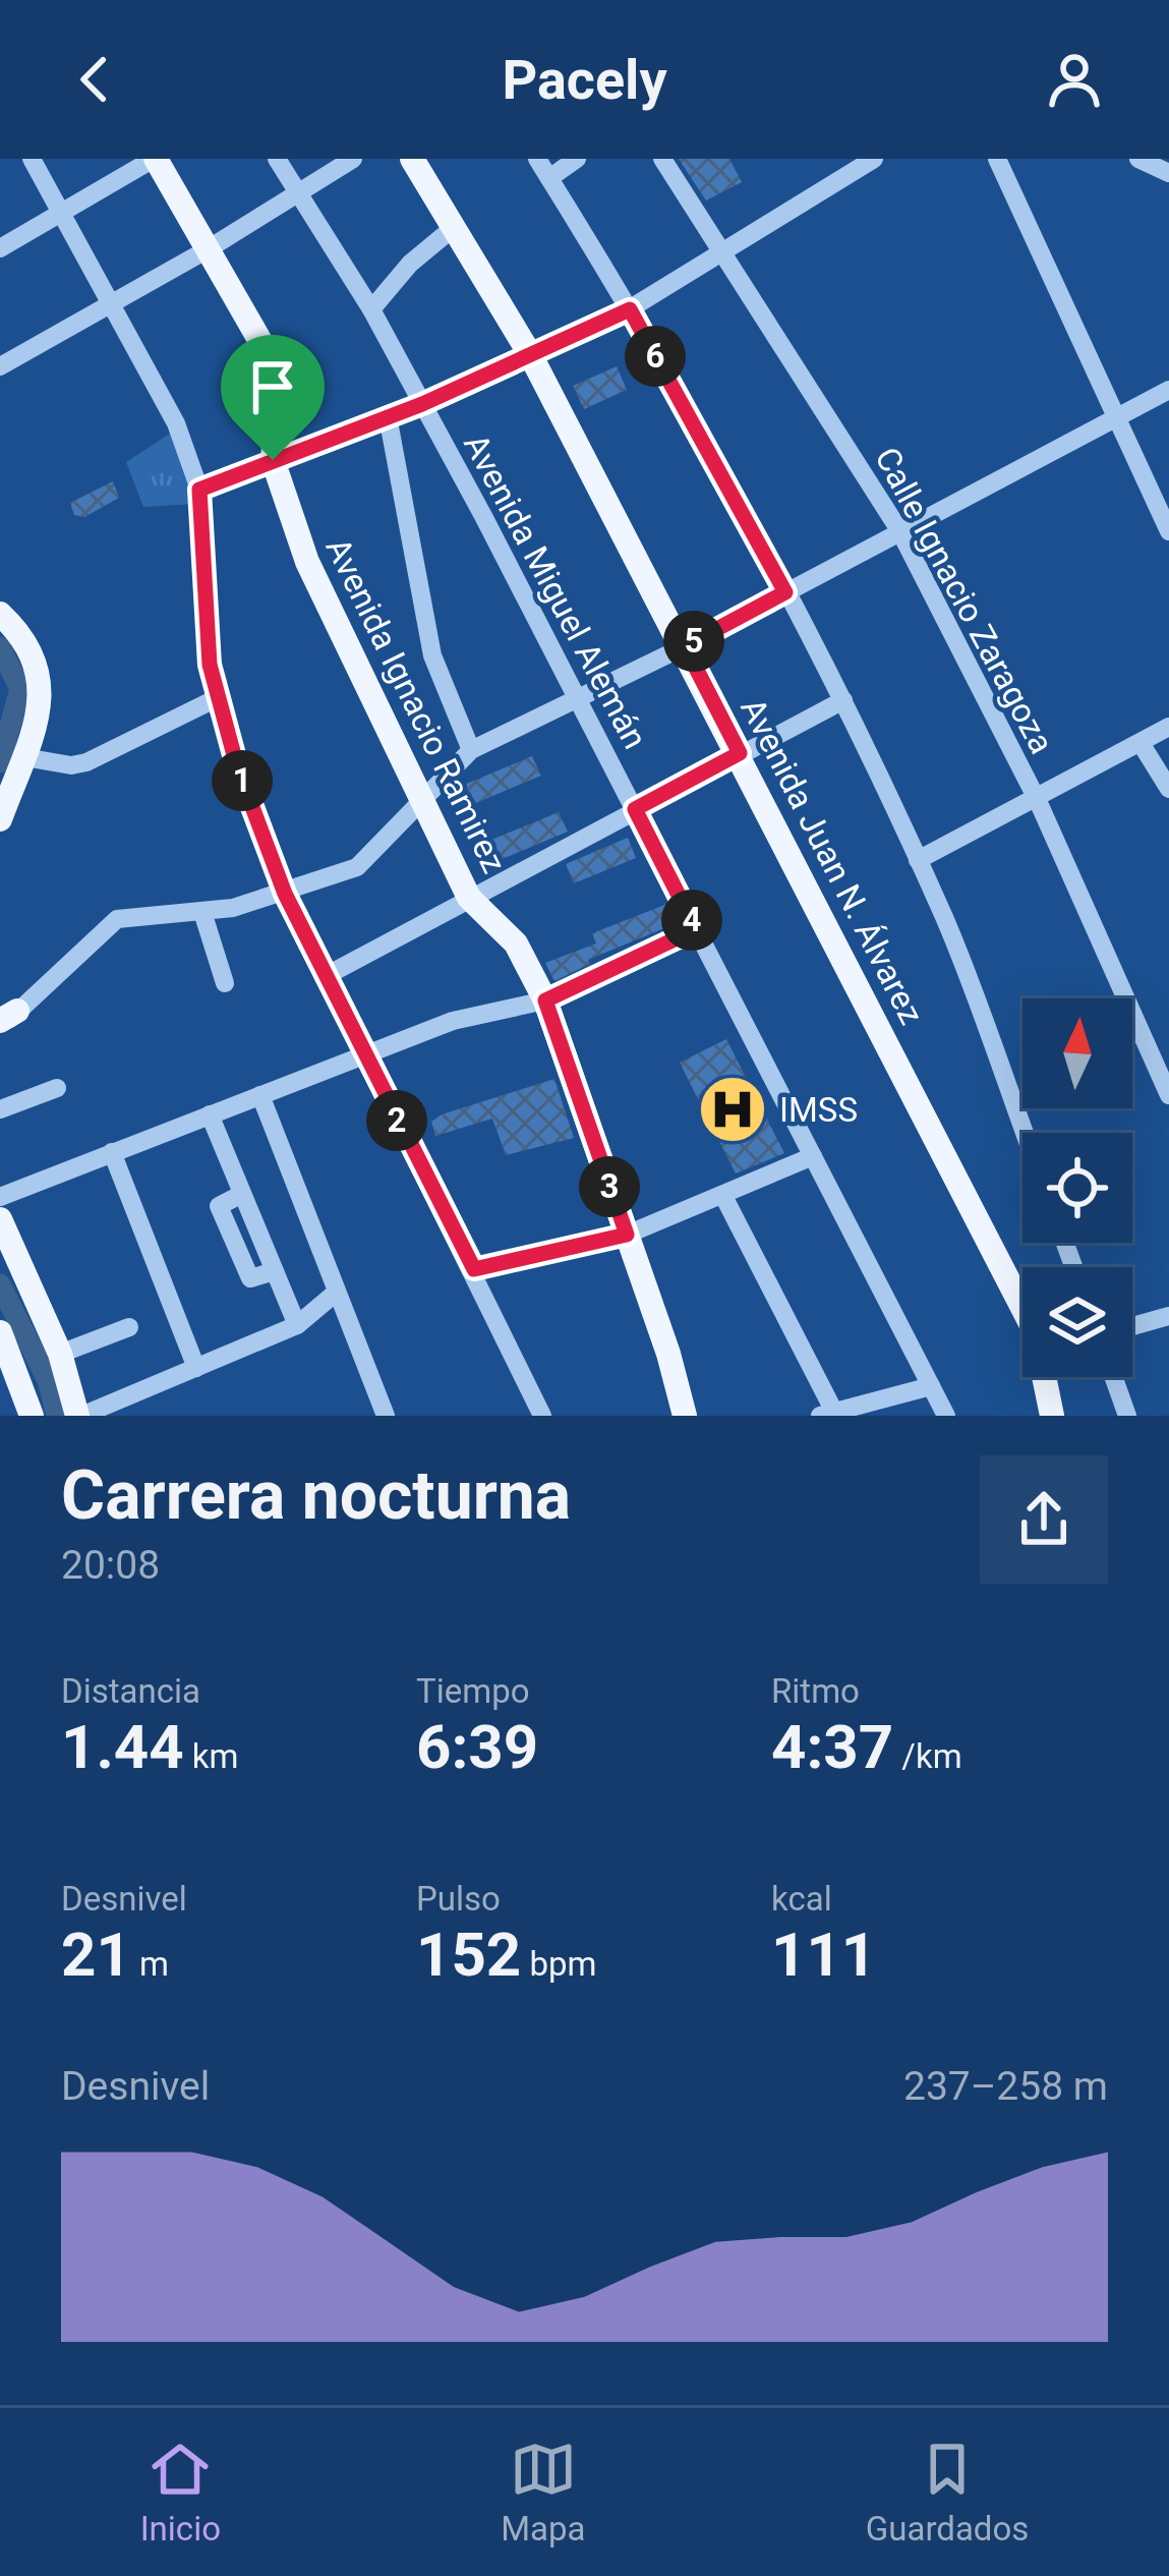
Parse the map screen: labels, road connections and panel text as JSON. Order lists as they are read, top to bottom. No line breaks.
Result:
{"streets":{"main road":["Avenida Ignacio Ramirez","Avenida Juan N. Álvarez"],"street":["Avenida Miguel Alemán","Calle Ignacio Zaragoza"]},"places":{"hospital":["IMSS"]},"north":"top","page":{"header":"Pacely","pins":["6","5","1","4","2","3"],"heading":["Carrera nocturna","20:08"],"stats":[["Distancia","1.44 km"],["Tiempo","6:39"],["Ritmo","4:37 /km"],["Desnivel","21 m"],["Pulso","152 bpm"],["kcal","111"]],"chart":["Desnivel","237–258 m"],"tabs":["Inicio","Mapa","Guardados"]}}
